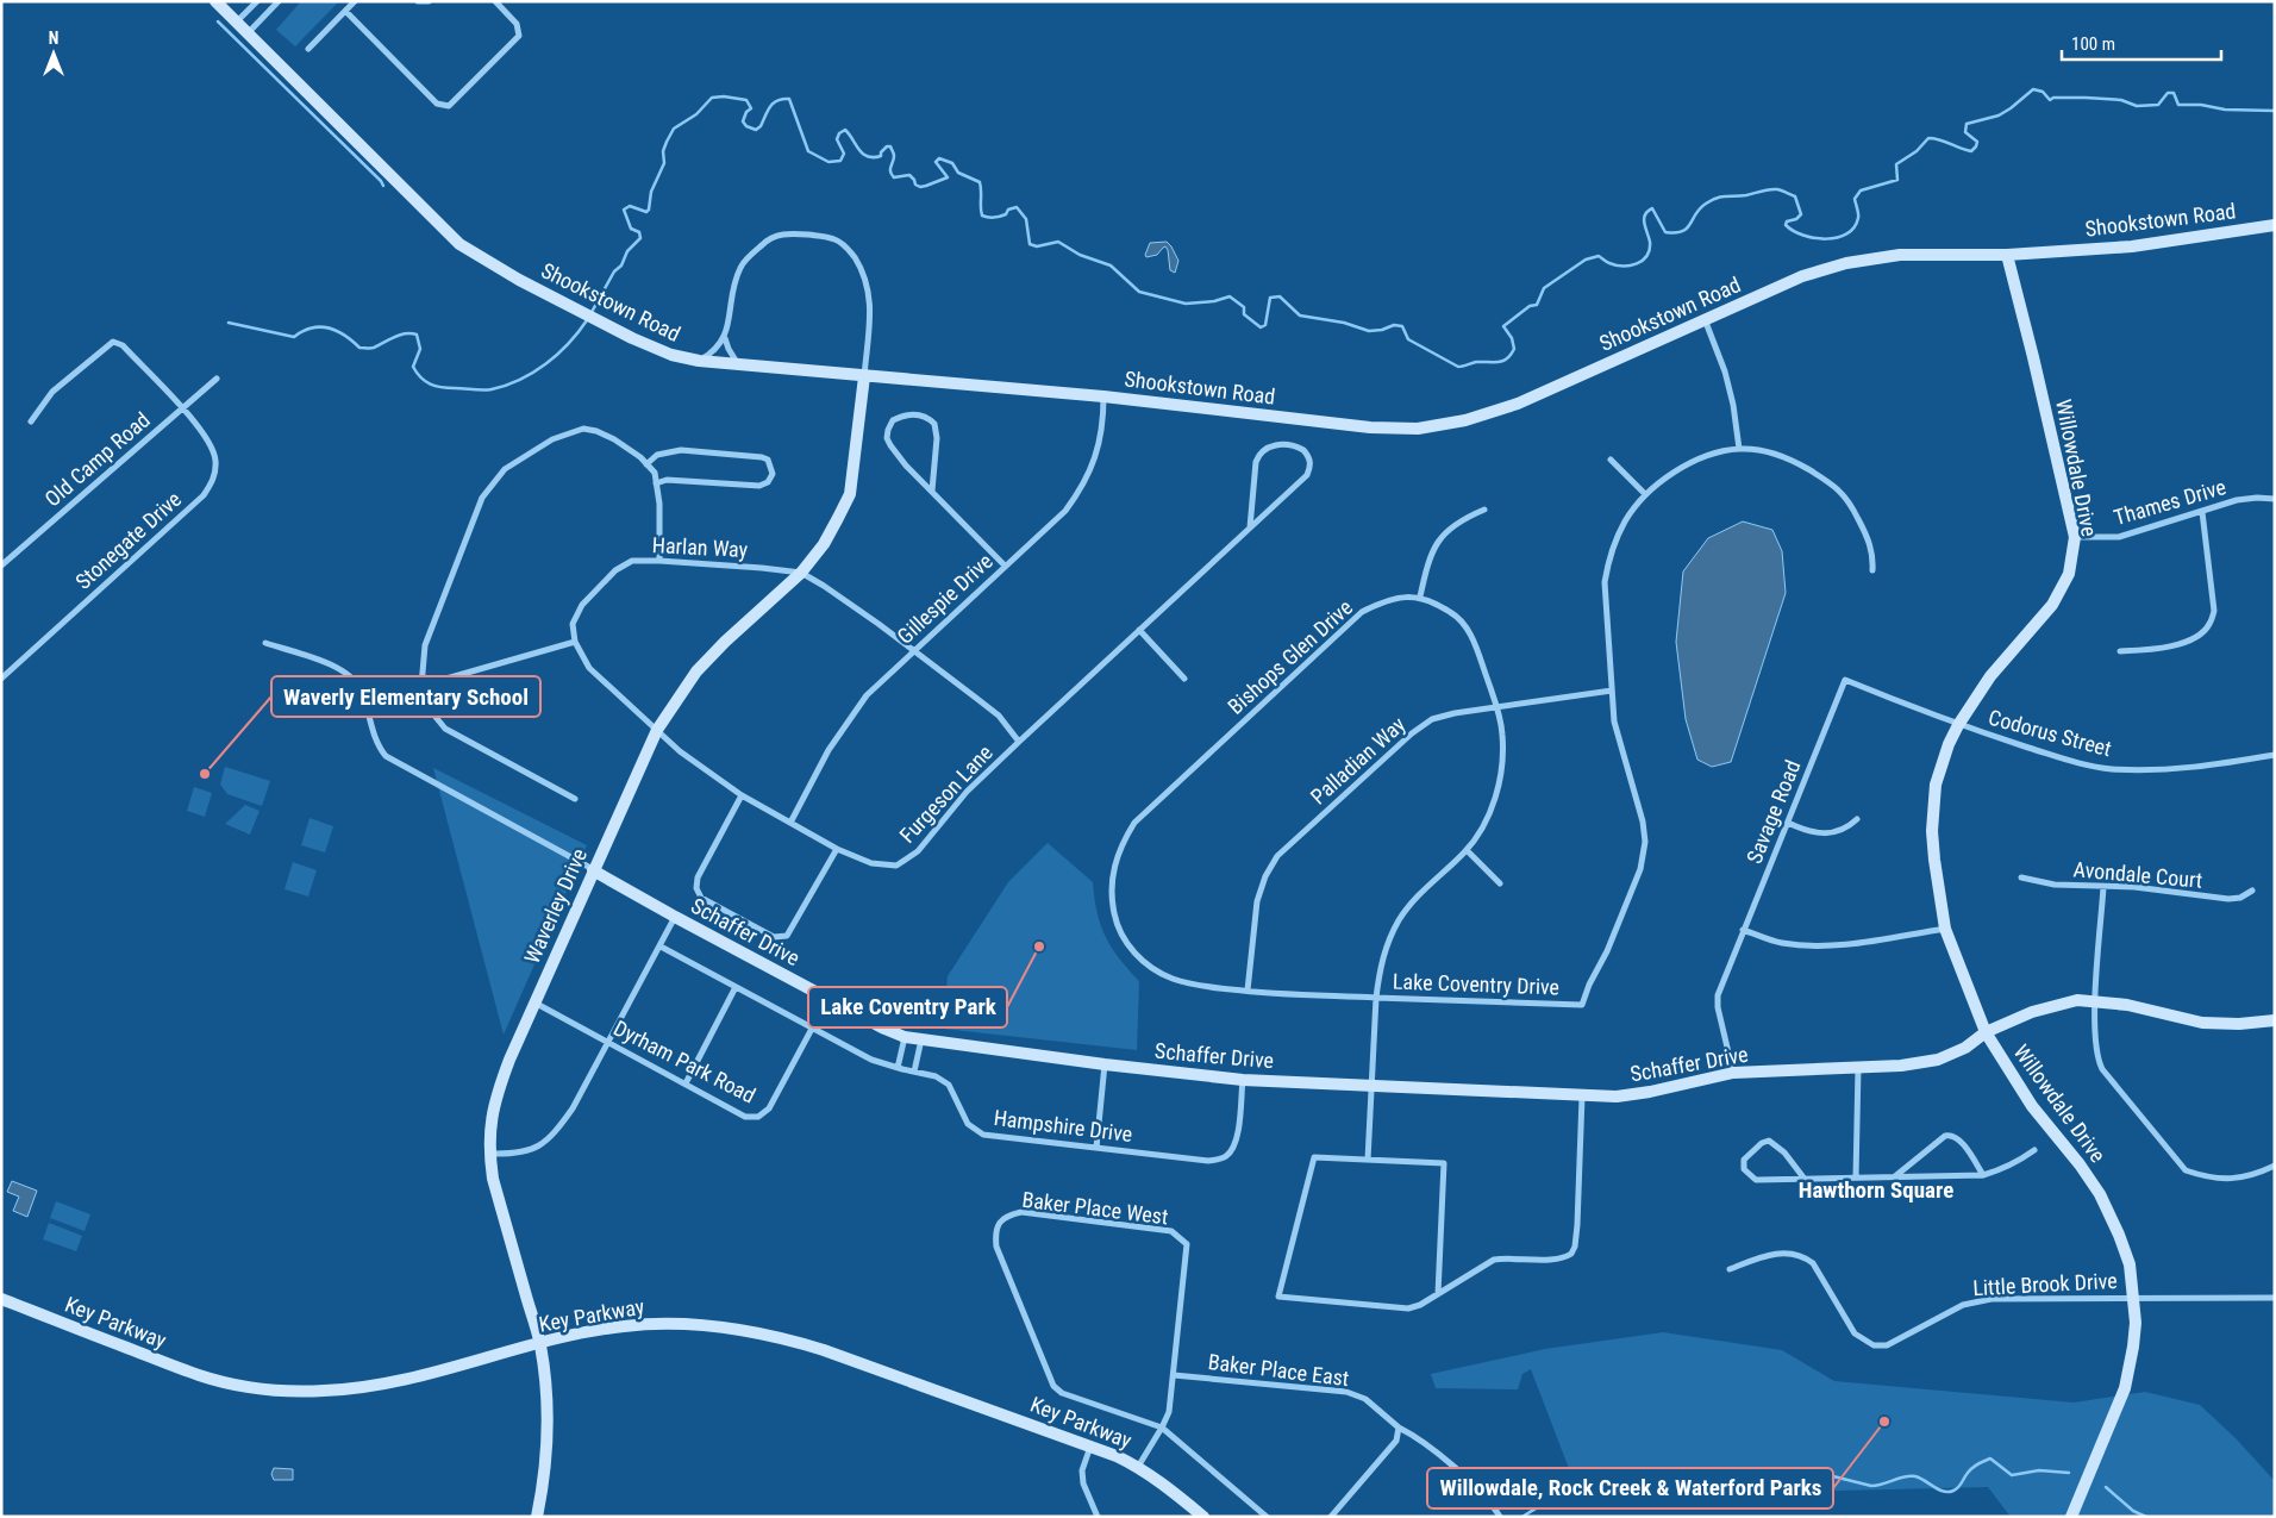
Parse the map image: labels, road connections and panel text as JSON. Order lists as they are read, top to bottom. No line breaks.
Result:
{"streets":{"street":["Shookstown Road","Old Camp Road","Willowdale Drive","Thames Drive","Stonegate Drive","Harlan Way","Gillespie Drive","Bishops Glen Drive","Codorus Street","Palladian Way","Furgeson Lane","Savage Road","Avondale Court","Waverley Drive","Schaffer Drive","Lake Coventry Drive","Dyrham Park Road","Hampshire Drive","Baker Place West","Little Brook Drive","Key Parkway","Baker Place East"]},"crossings":[["Shookstown Road","Willowdale Drive"],["Shookstown Road","Gillespie Drive"],["Shookstown Road","Waverley Drive"],["Old Camp Road","Stonegate Drive"],["Willowdale Drive","Thames Drive"],["Willowdale Drive","Codorus Street"],["Willowdale Drive","Savage Road"],["Willowdale Drive","Schaffer Drive"],["Willowdale Drive","Little Brook Drive"],["Harlan Way","Waverley Drive"],["Gillespie Drive","Furgeson Lane"],["Bishops Glen Drive","Palladian Way"],["Bishops Glen Drive","Lake Coventry Drive"],["Codorus Street","Savage Road"],["Palladian Way","Lake Coventry Drive"],["Furgeson Lane","Waverley Drive"],["Savage Road","Schaffer Drive"],["Waverley Drive","Schaffer Drive"],["Waverley Drive","Dyrham Park Road"],["Waverley Drive","Key Parkway"],["Schaffer Drive","Hampshire Drive"],["Dyrham Park Road","Hampshire Drive"],["Baker Place West","Key Parkway"],["Baker Place West","Baker Place East"]],"districts":["Hawthorn Square"],"places":["Waverly Elementary School","Lake Coventry Park","Willowdale, Rock Creek & Waterford Parks"],"scale_bar":"100 m","north":"top"}
